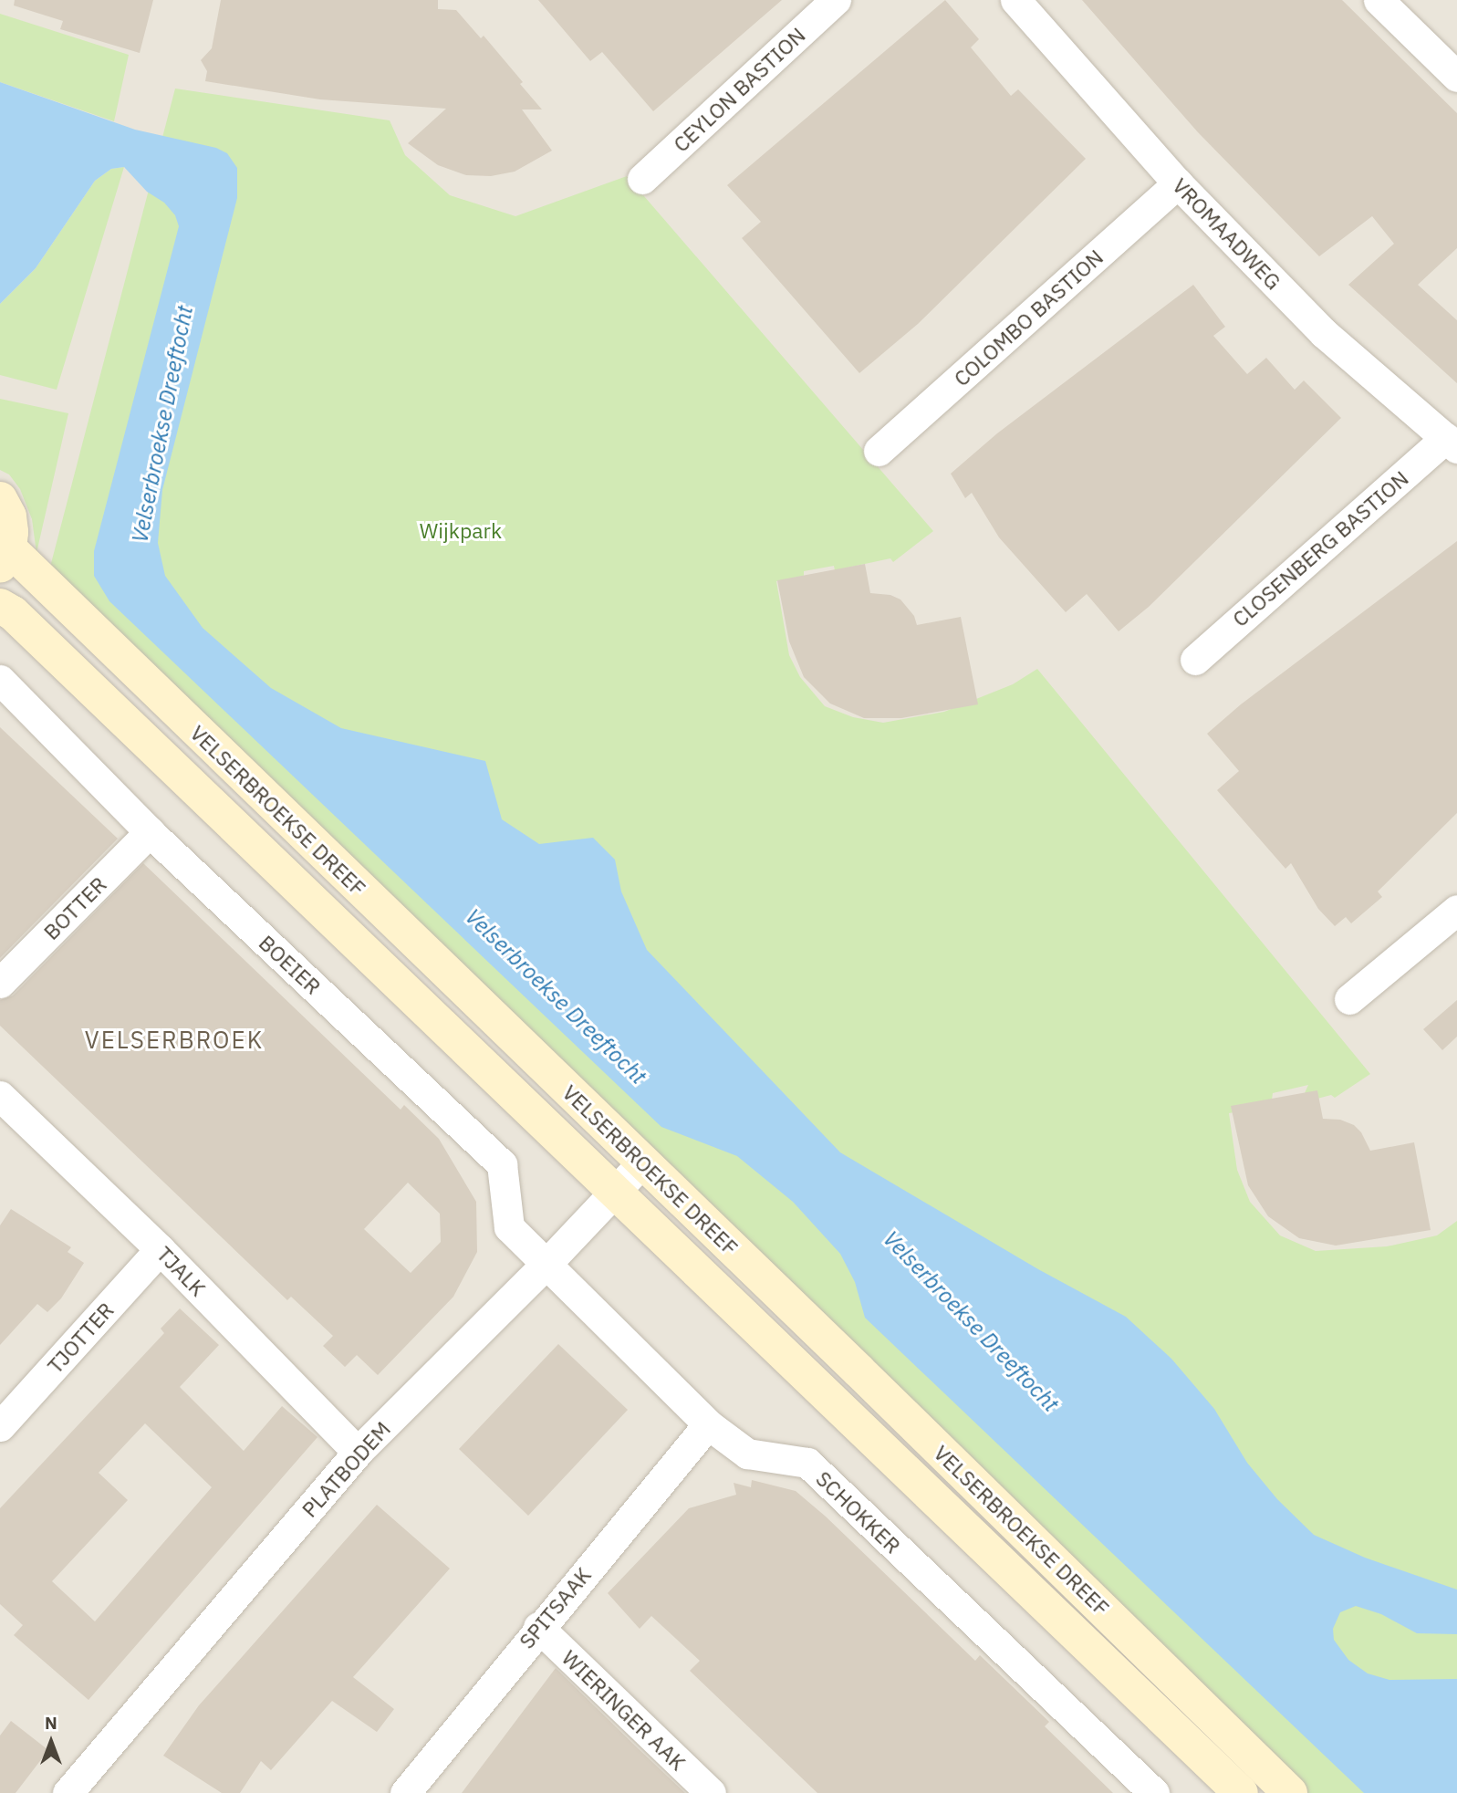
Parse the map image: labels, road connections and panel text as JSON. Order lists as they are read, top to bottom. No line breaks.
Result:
{"streets":{"street":["CEYLON BASTION","VROMAADWEG","COLOMBO BASTION","CLOSENBERG BASTION","VELSERBROEKSE DREEF","BOTTER","BOEIER","TJALK","TJOTTER","PLATBODEM","SCHOKKER","SPITSAAK","WIERINGER AAK"]},"crossings":[["VROMAADWEG","COLOMBO BASTION"],["VROMAADWEG","CLOSENBERG BASTION"],["VELSERBROEKSE DREEF","PLATBODEM"],["BOTTER","BOEIER"],["BOEIER","PLATBODEM"],["BOEIER","SCHOKKER"],["TJALK","TJOTTER"],["TJALK","PLATBODEM"],["PLATBODEM","SCHOKKER"],["SCHOKKER","SPITSAAK"],["SPITSAAK","WIERINGER AAK"]],"districts":["VELSERBROEK"],"water":["Velserbroekse Dreeftocht"],"parks":["Wijkpark"],"north":"top"}
